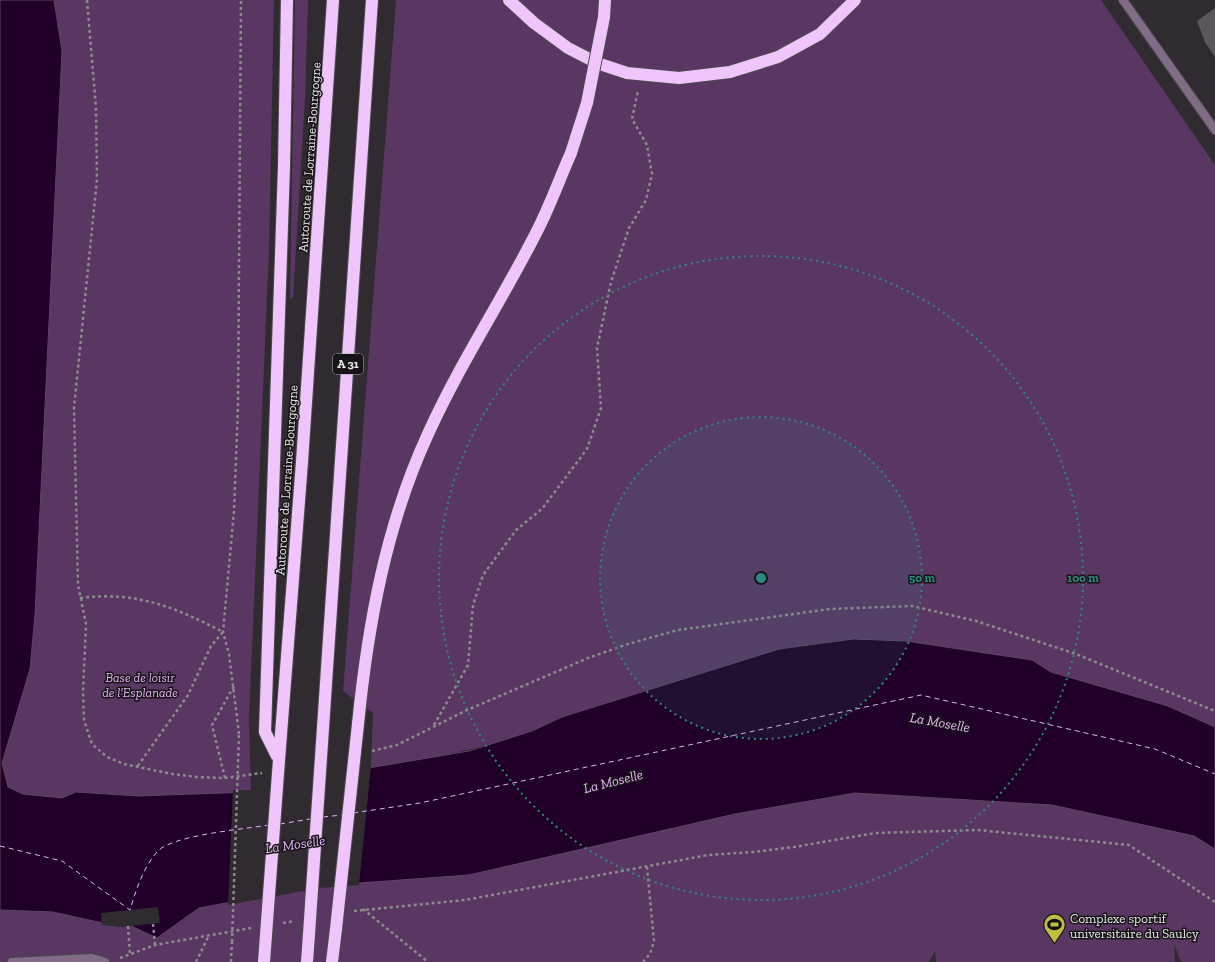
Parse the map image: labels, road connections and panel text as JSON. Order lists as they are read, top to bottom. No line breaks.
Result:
{"streets":{"highway":["Autoroute de Lorraine-Bourgogne","A 31"]},"water":["La Moselle"],"parks":["Base de loisir de l'Esplanade"],"places":{"sports":["Complexe sportif universitaire du Saulcy"]},"rings":["50 m","100 m"]}
